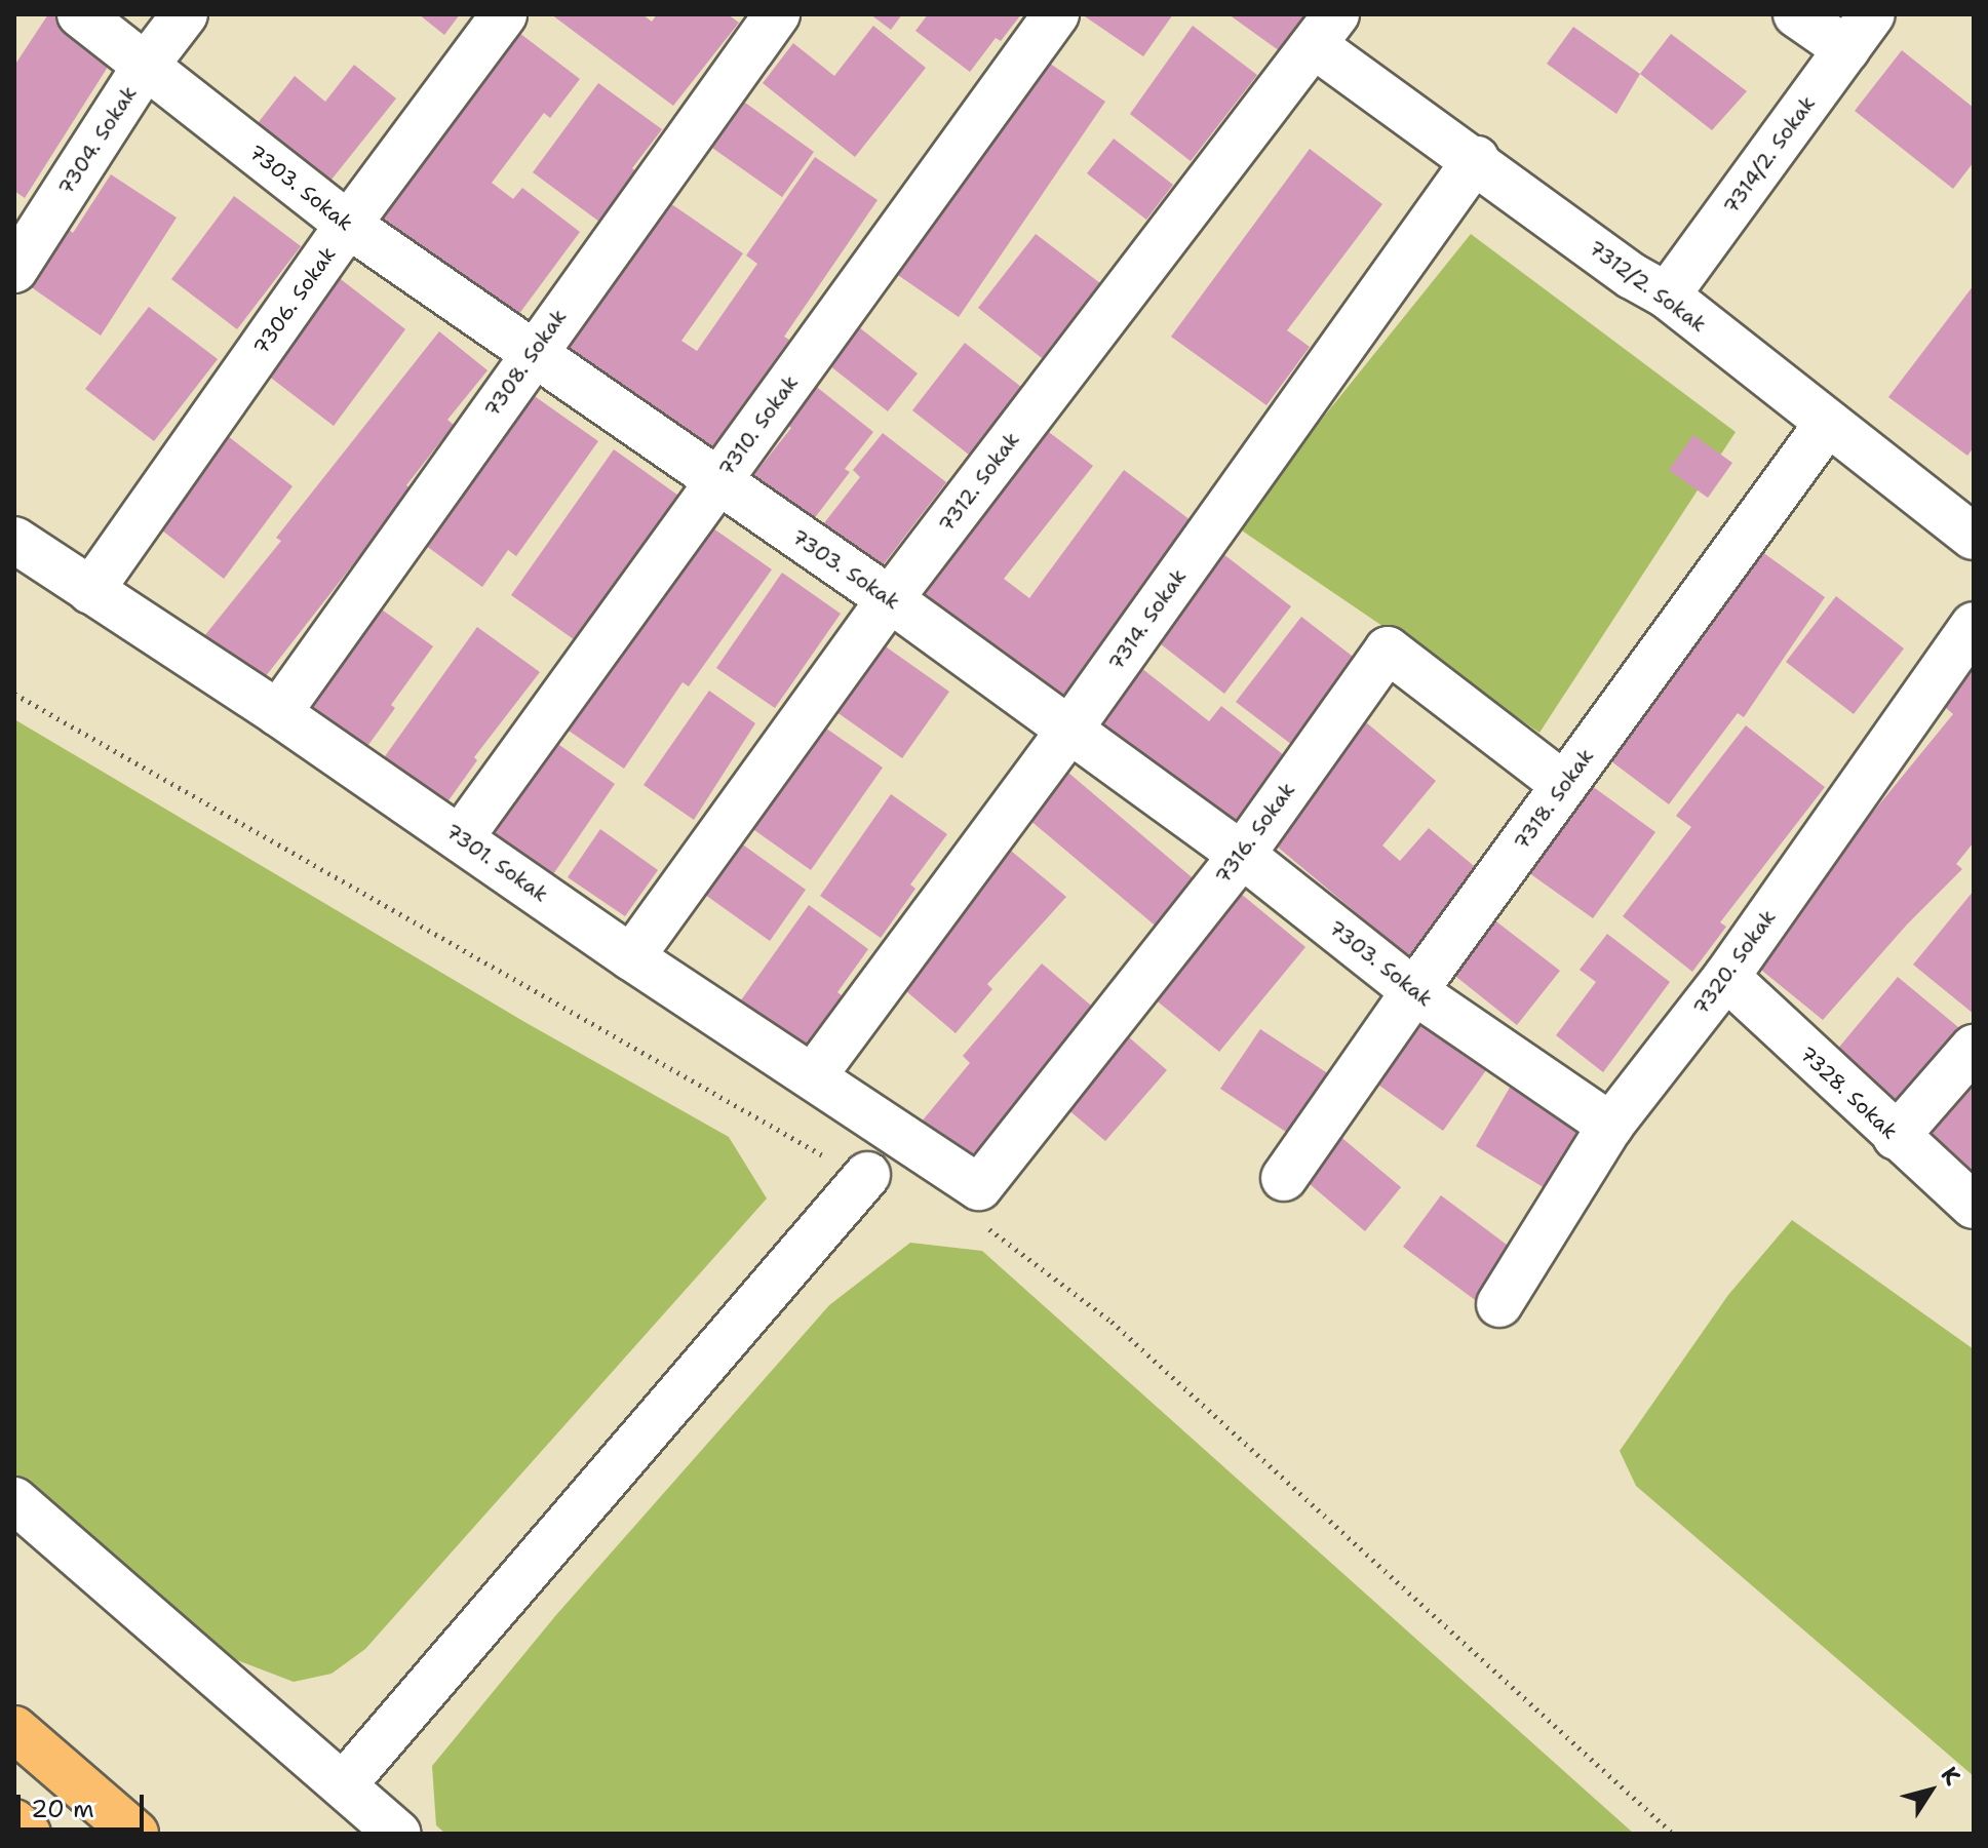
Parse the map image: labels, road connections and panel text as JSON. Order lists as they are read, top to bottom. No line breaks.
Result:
{"streets":{"street":["7304. Sokak","7314/2. Sokak","7303. Sokak","7312/2. Sokak","7306. Sokak","7308. Sokak","7310. Sokak","7312. Sokak","7314. Sokak","7318. Sokak","7316. Sokak","7301. Sokak","7320. Sokak","7328. Sokak"]},"crossings":[["7304. Sokak","7303. Sokak"],["7314/2. Sokak","7312/2. Sokak"],["7303. Sokak","7306. Sokak"],["7303. Sokak","7308. Sokak"],["7303. Sokak","7310. Sokak"],["7303. Sokak","7312. Sokak"],["7303. Sokak","7314. Sokak"],["7303. Sokak","7318. Sokak"],["7303. Sokak","7316. Sokak"],["7303. Sokak","7320. Sokak"],["7312/2. Sokak","7312. Sokak"],["7312/2. Sokak","7314. Sokak"],["7312/2. Sokak","7318. Sokak"],["7306. Sokak","7301. Sokak"],["7308. Sokak","7301. Sokak"],["7310. Sokak","7301. Sokak"],["7312. Sokak","7301. Sokak"],["7314. Sokak","7301. Sokak"],["7318. Sokak","7316. Sokak"],["7316. Sokak","7301. Sokak"],["7320. Sokak","7328. Sokak"]],"scale_bar":"20 m","north":"top right"}
